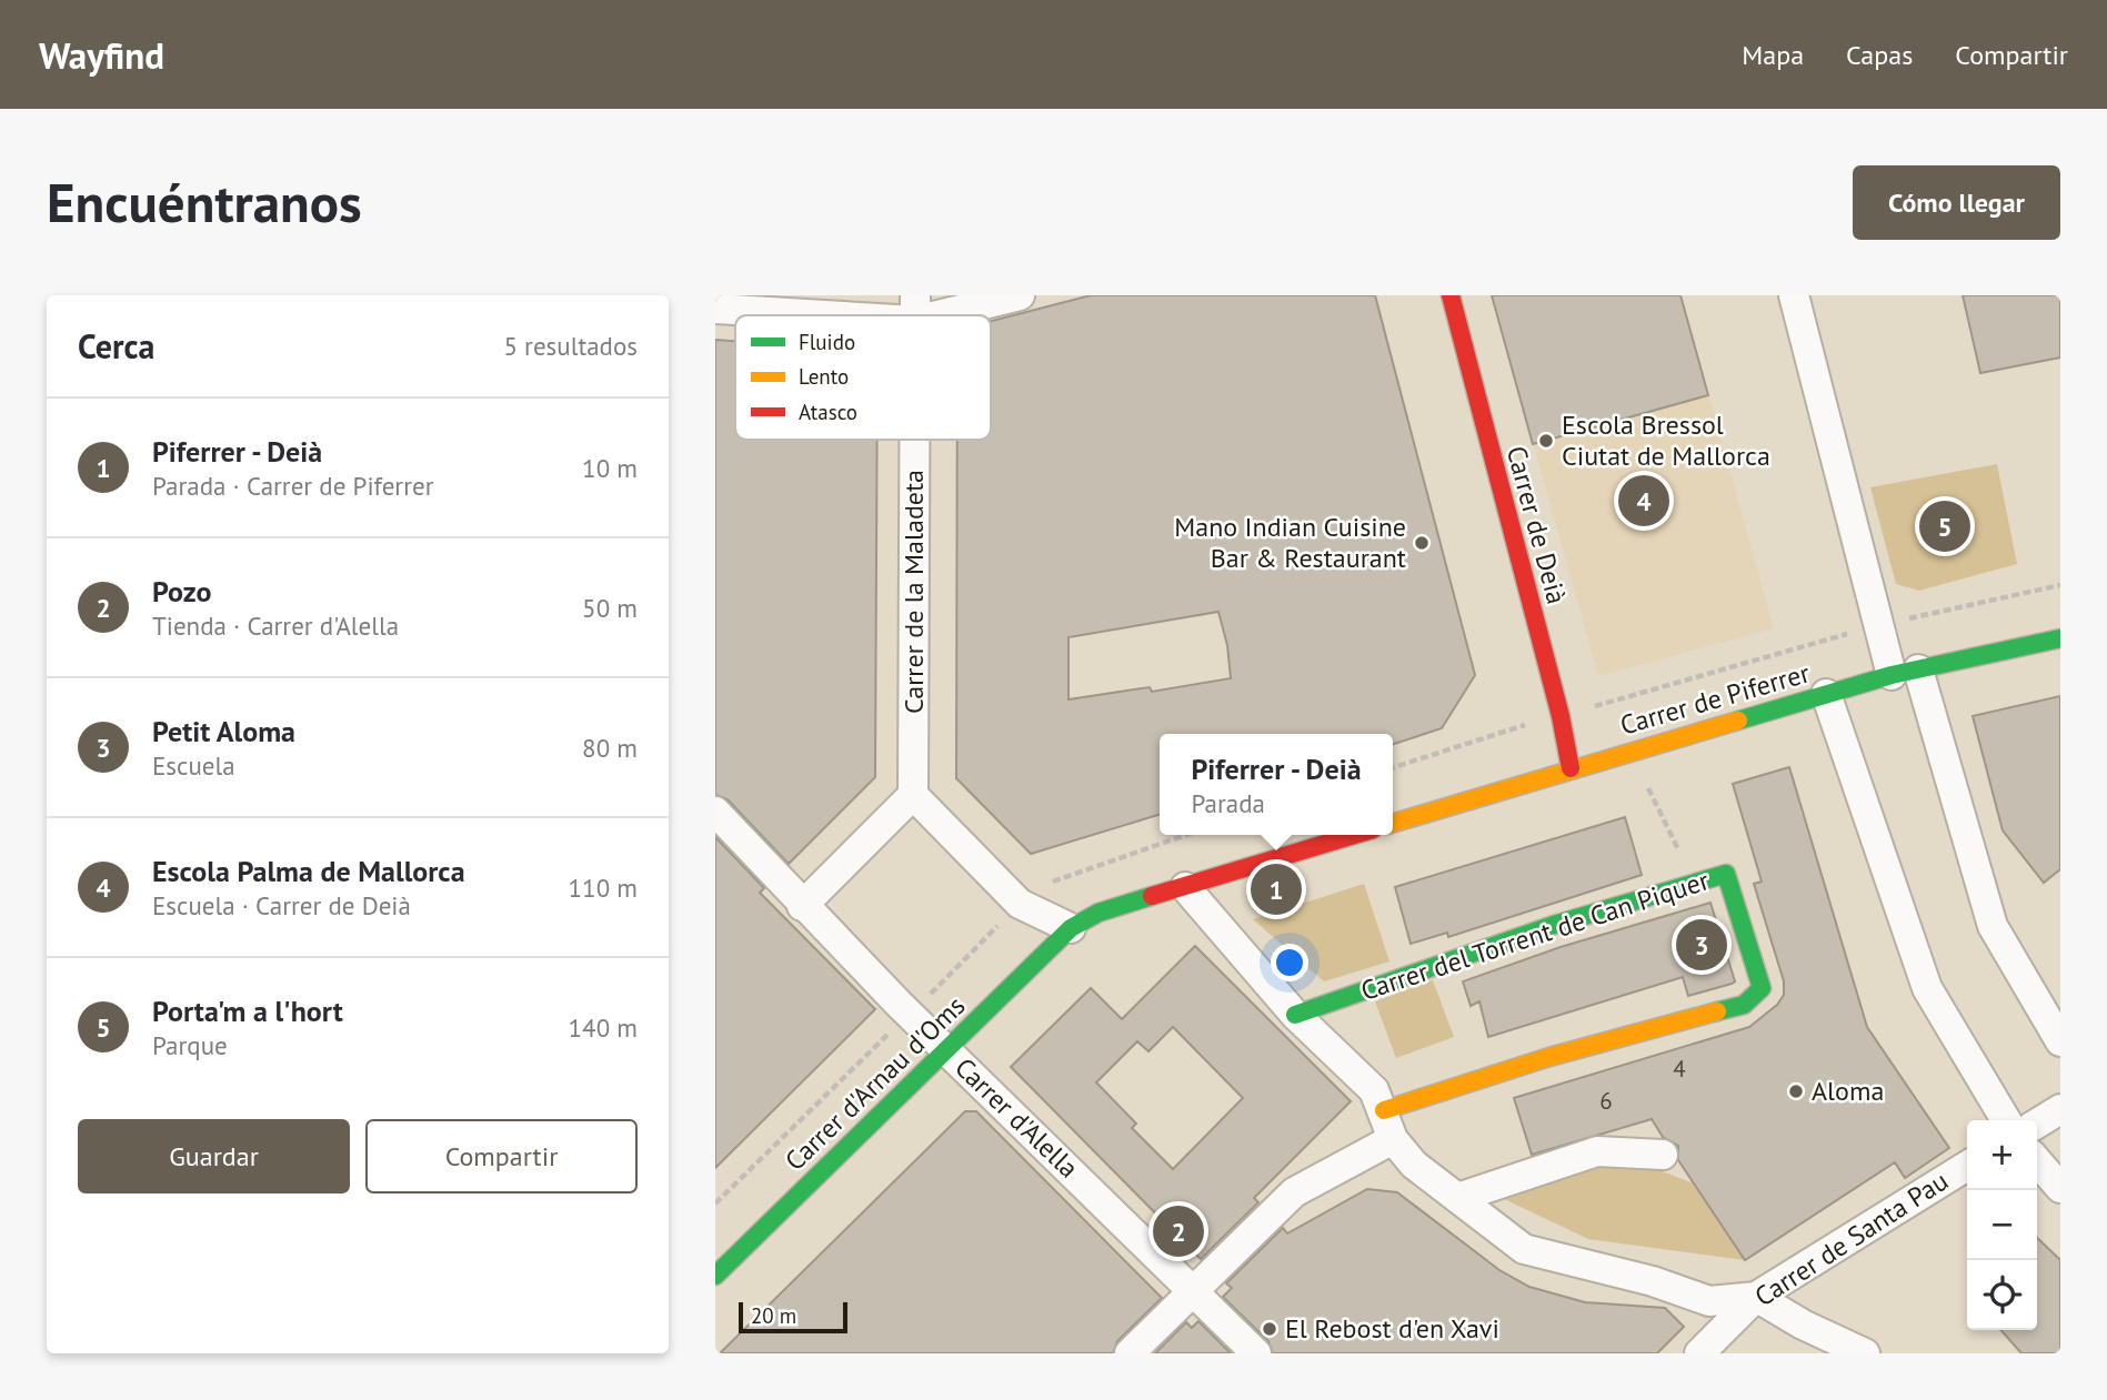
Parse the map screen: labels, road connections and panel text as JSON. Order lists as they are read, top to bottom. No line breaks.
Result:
{"streets":{"main road":["Carrer de Deià","Carrer de Piferrer","Carrer del Torrent de Can Piquer","Carrer d'Arnau d'Oms"],"street":["Carrer de la Maladeta","Carrer d'Alella","Carrer de Santa Pau"]},"crossings":[["Carrer de Deià","Carrer de Piferrer"],["Carrer d'Arnau d'Oms","Carrer d'Alella"]],"places":["Escola Bressol Ciutat de Mallorca","Mano Indian Cuisine Bar & Restaurant","Aloma","El Rebost d'en Xavi"],"house_numbers":["4","6"],"legend":["Fluido","Lento","Atasco"],"scale_bar":"20 m","page":{"header":"Wayfind","nav":["Mapa","Capas","Compartir"],"buttons":["Cómo llegar",["Guardar","Compartir"]],"title":"Encuéntranos","heading":["Cerca","5 resultados"],"list":[{"mark":"1","name":"Piferrer - Deià","note":"Parada · Carrer de Piferrer","value":"10 m"},{"mark":"2","name":"Pozo","note":"Tienda · Carrer d'Alella","value":"50 m"},{"mark":"3","name":"Petit Aloma","note":"Escuela","value":"80 m"},{"mark":"4","name":"Escola Palma de Mallorca","note":"Escuela · Carrer de Deià","value":"110 m"},{"mark":"5","name":"Porta'm a l'hort","note":"Parque","value":"140 m"}],"pins":["4","5","1","3","2"],"popup":["Piferrer - Deià","Parada"],"map_buttons":["+","−"],"scale":"20 m"}}
